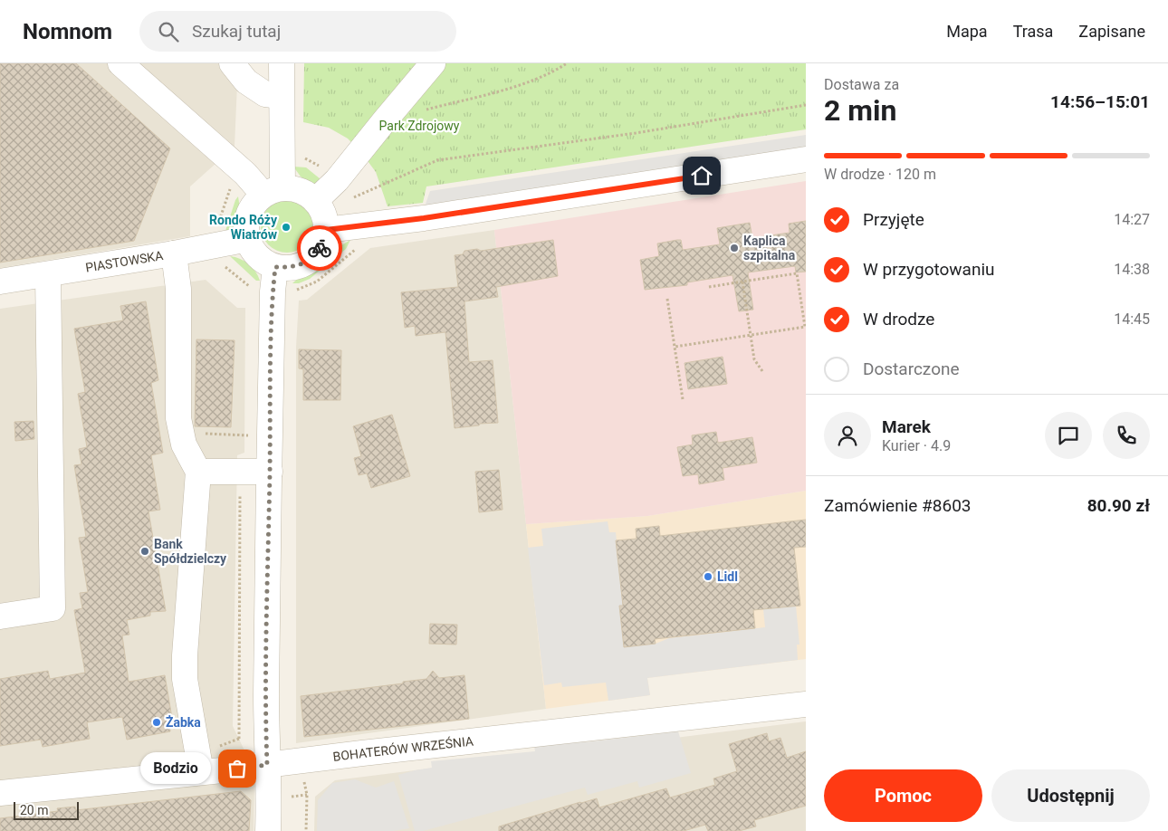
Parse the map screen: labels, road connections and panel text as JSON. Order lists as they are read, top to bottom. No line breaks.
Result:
{"streets":{"street":["PIASTOWSKA","BOHATERÓW WRZEŚNIA"]},"parks":["Park Zdrojowy"],"places":["Rondo Róży Wiatrów","Kaplica szpitalna","Bank Spółdzielczy","Lidl","Żabka","Bodzio"],"scale_bar":"20 m","page":{"header":"Nomnom","search":"Szukaj tutaj","nav":["Mapa","Trasa","Zapisane"],"heading":["2 min","Dostawa za","14:56–15:01"],"panel":["Marek","Kurier · 4.9","Zamówienie #8603","80.90 zł"],"bar":"W drodze · 120 m","list":[["Przyjęte","14:27"],["W przygotowaniu","14:38"],["W drodze","14:45"],"Dostarczone"],"bubble":"Bodzio","buttons":["Pomoc","Udostępnij"],"scale":"20 m"}}
